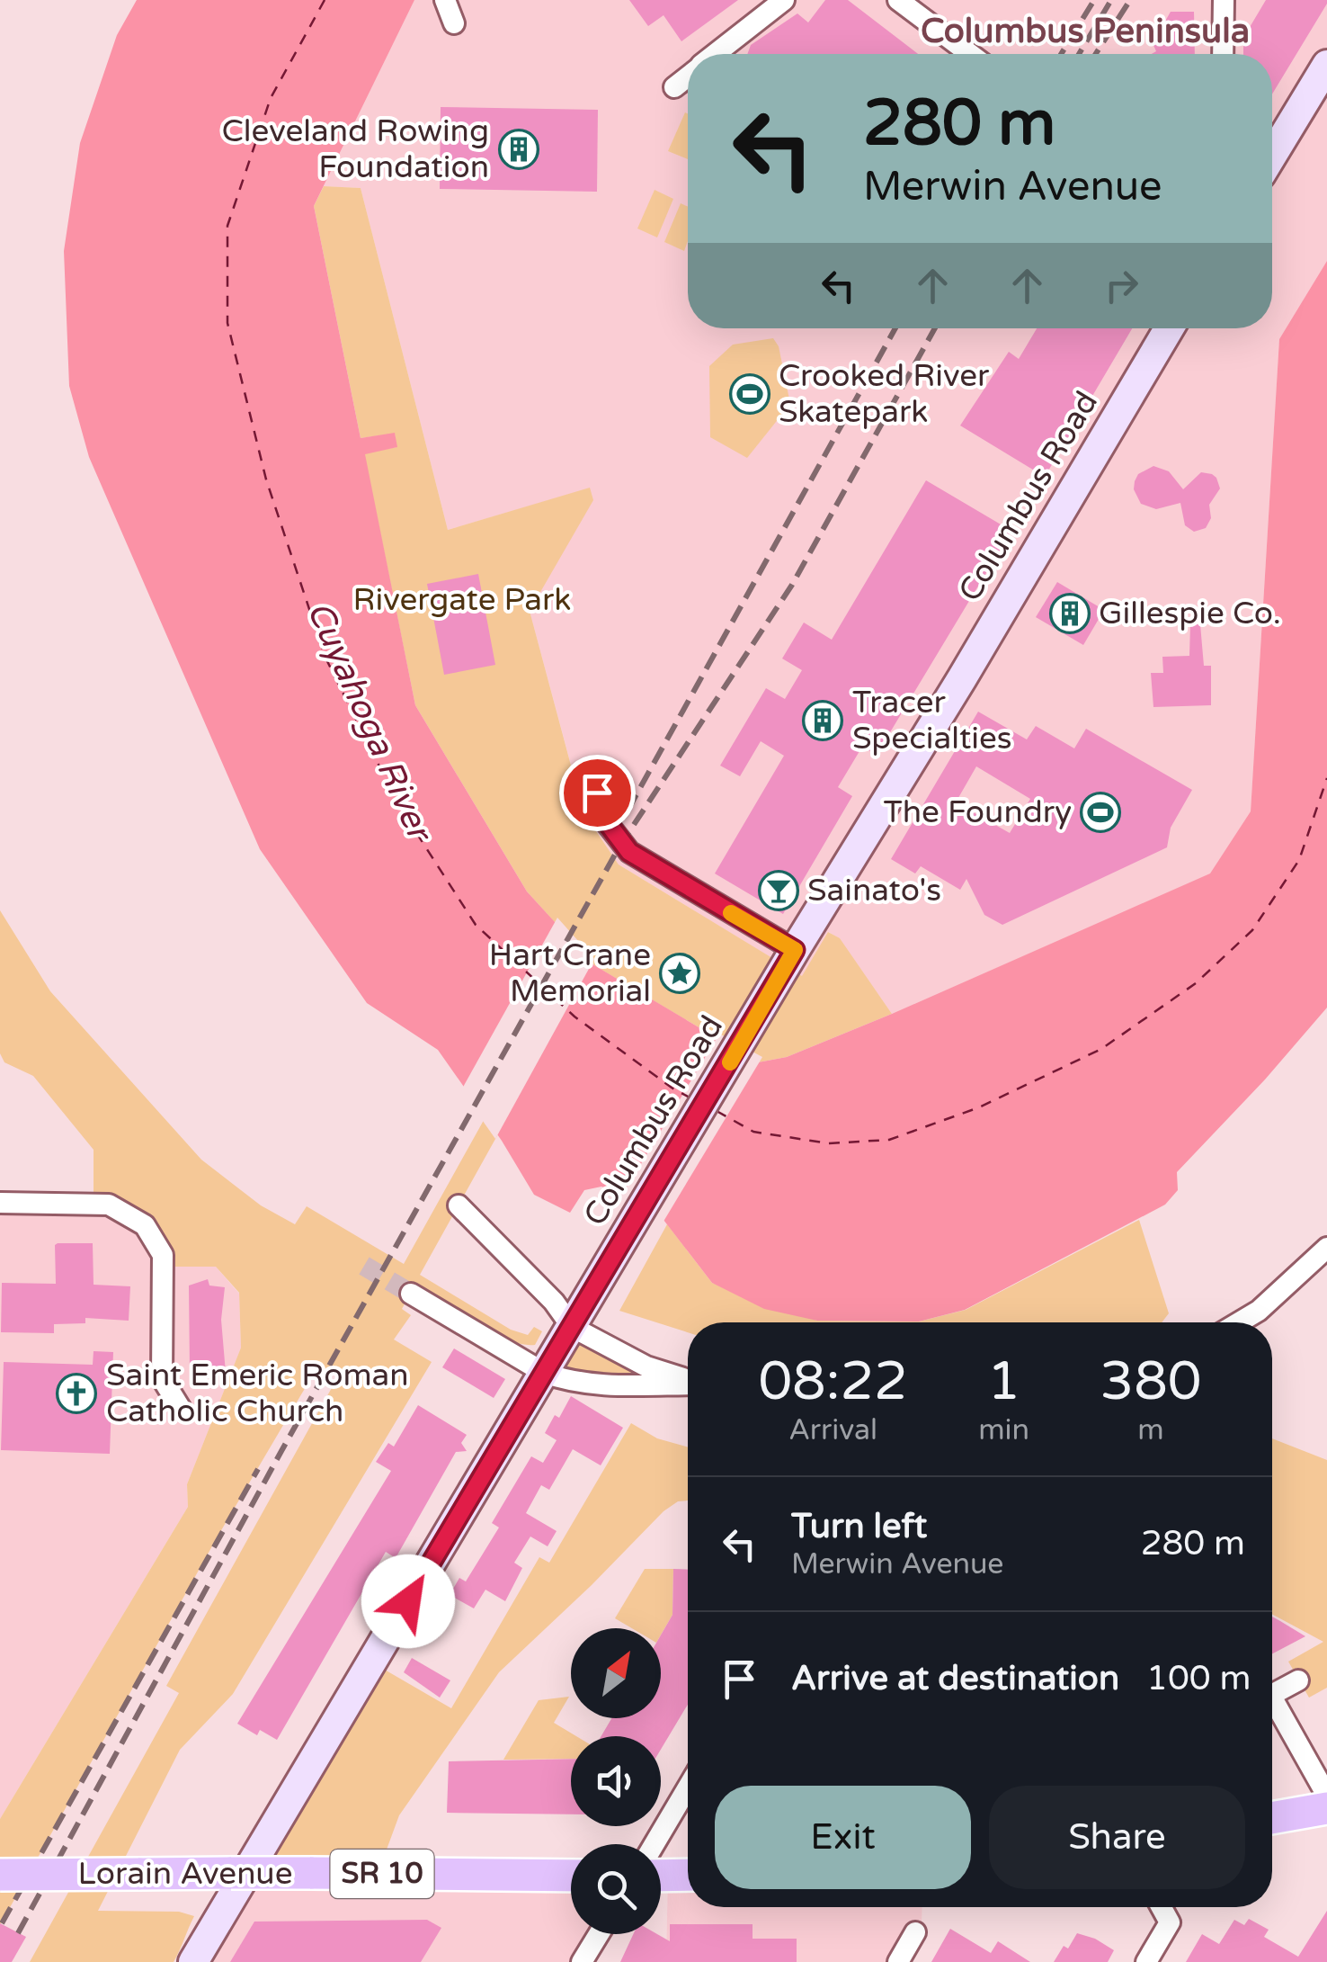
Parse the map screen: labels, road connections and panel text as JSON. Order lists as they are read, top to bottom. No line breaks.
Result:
{"streets":{"main road":["Lorain Avenue","SR 10"],"street":["Columbus Road"]},"districts":["Columbus Peninsula"],"water":["Cuyahoga River"],"parks":["Rivergate Park"],"places":{"building":["Cleveland Rowing Foundation","Gillespie Co.","Tracer Specialties"],"sports":["Crooked River Skatepark","The Foundry"],"bar":["Sainato's"],"place":["Hart Crane Memorial"],"church":["Saint Emeric Roman Catholic Church"]},"north":"top right","page":{"turn":["280 m","Merwin Avenue"],"eta":["08:22","Arrival","1","min","380","m"],"list":[{"name":"Turn left","note":"Merwin Avenue","value":"280 m"},{"name":"Arrive at destination","value":"100 m"}],"buttons":["Exit","Share"]}}
